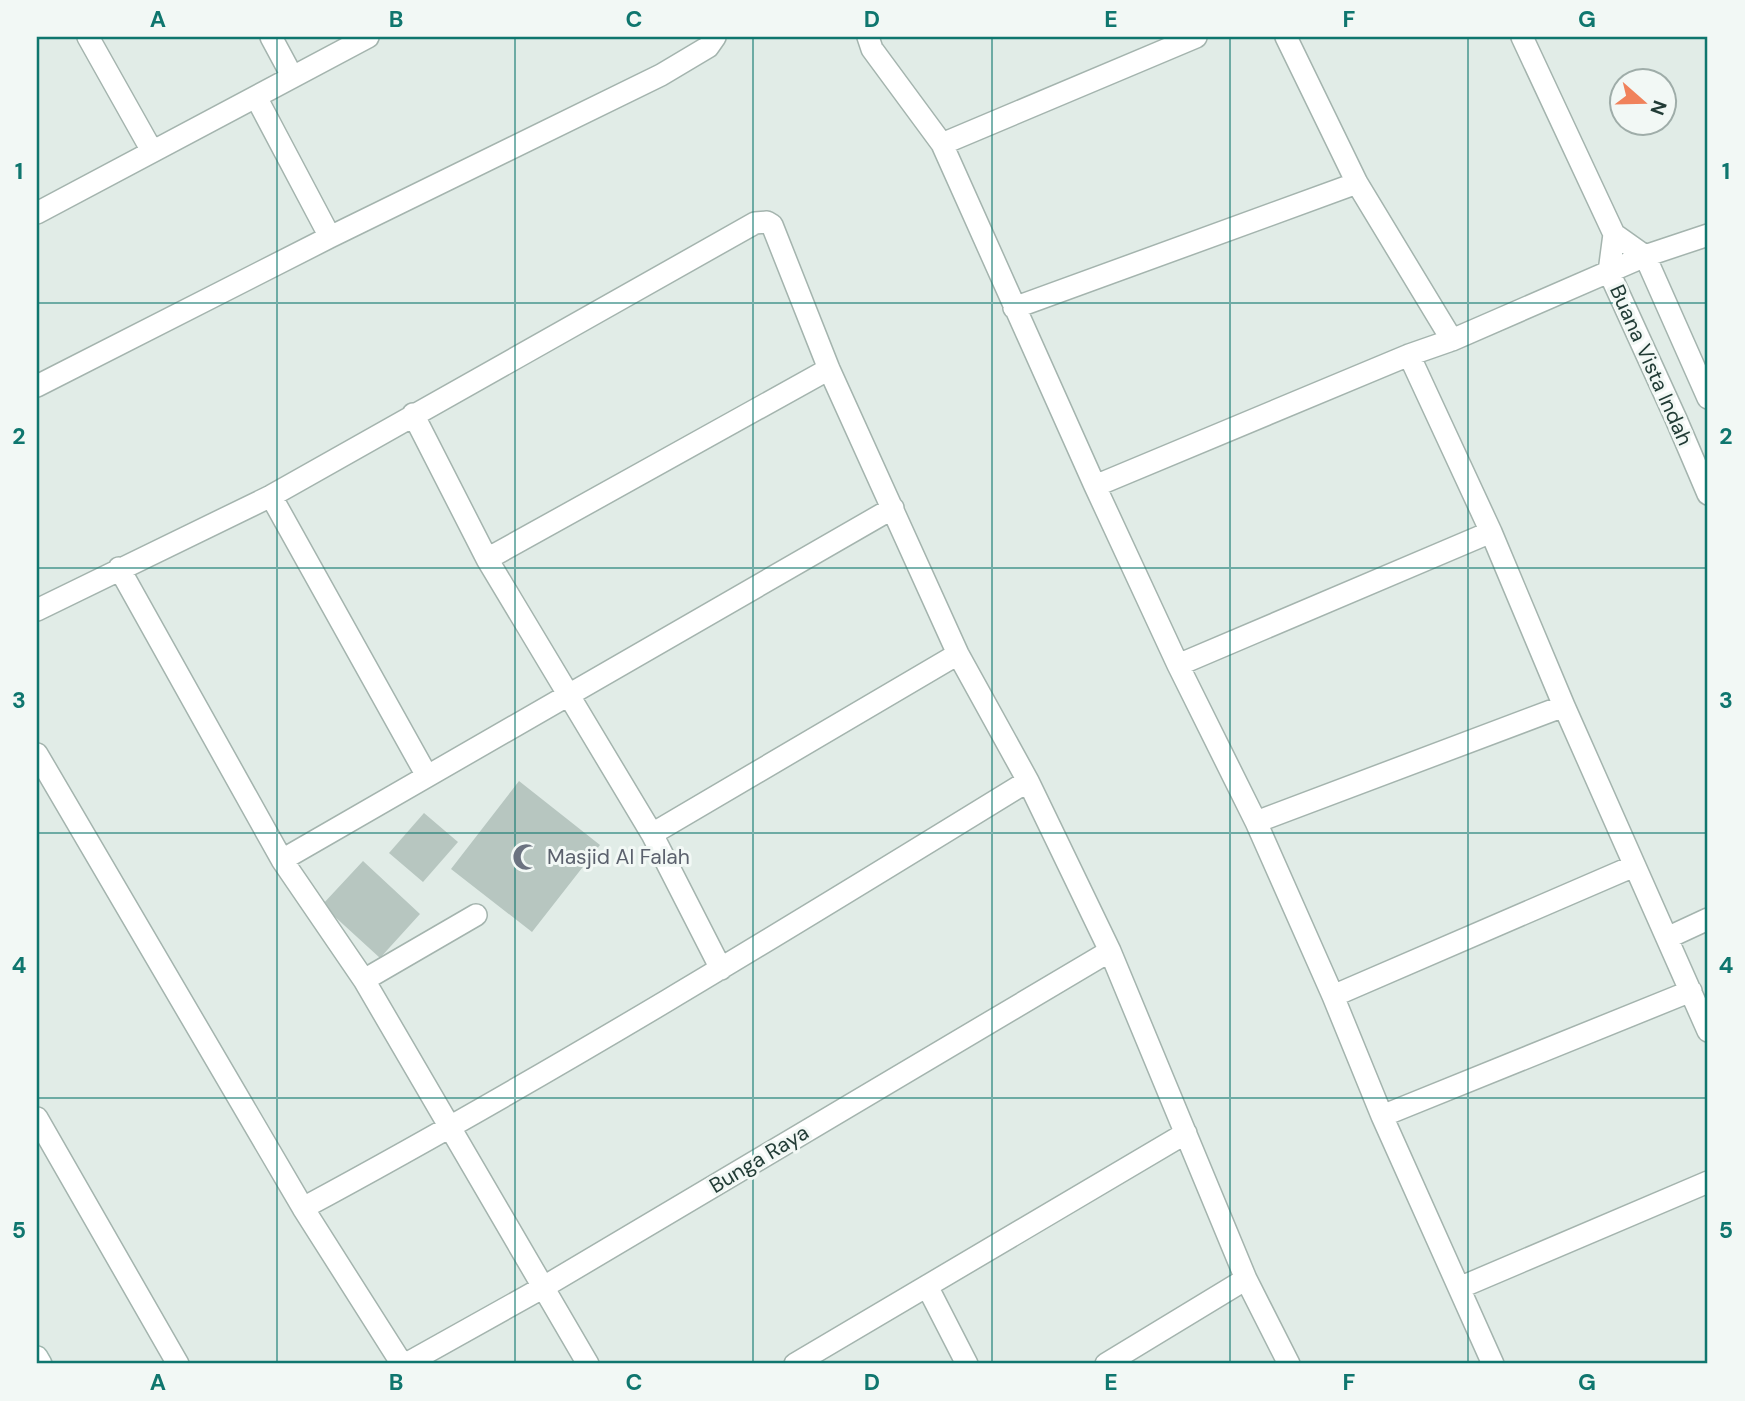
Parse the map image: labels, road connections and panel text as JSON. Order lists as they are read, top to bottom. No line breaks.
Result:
{"streets":{"street":["Buana Vista Indah","Bunga Raya"]},"places":{"mosque":["Masjid Al Falah"]},"north":"right","grid":{"columns":["A","B","C","D","E","F","G"],"rows":["1","2","3","4","5"]}}
